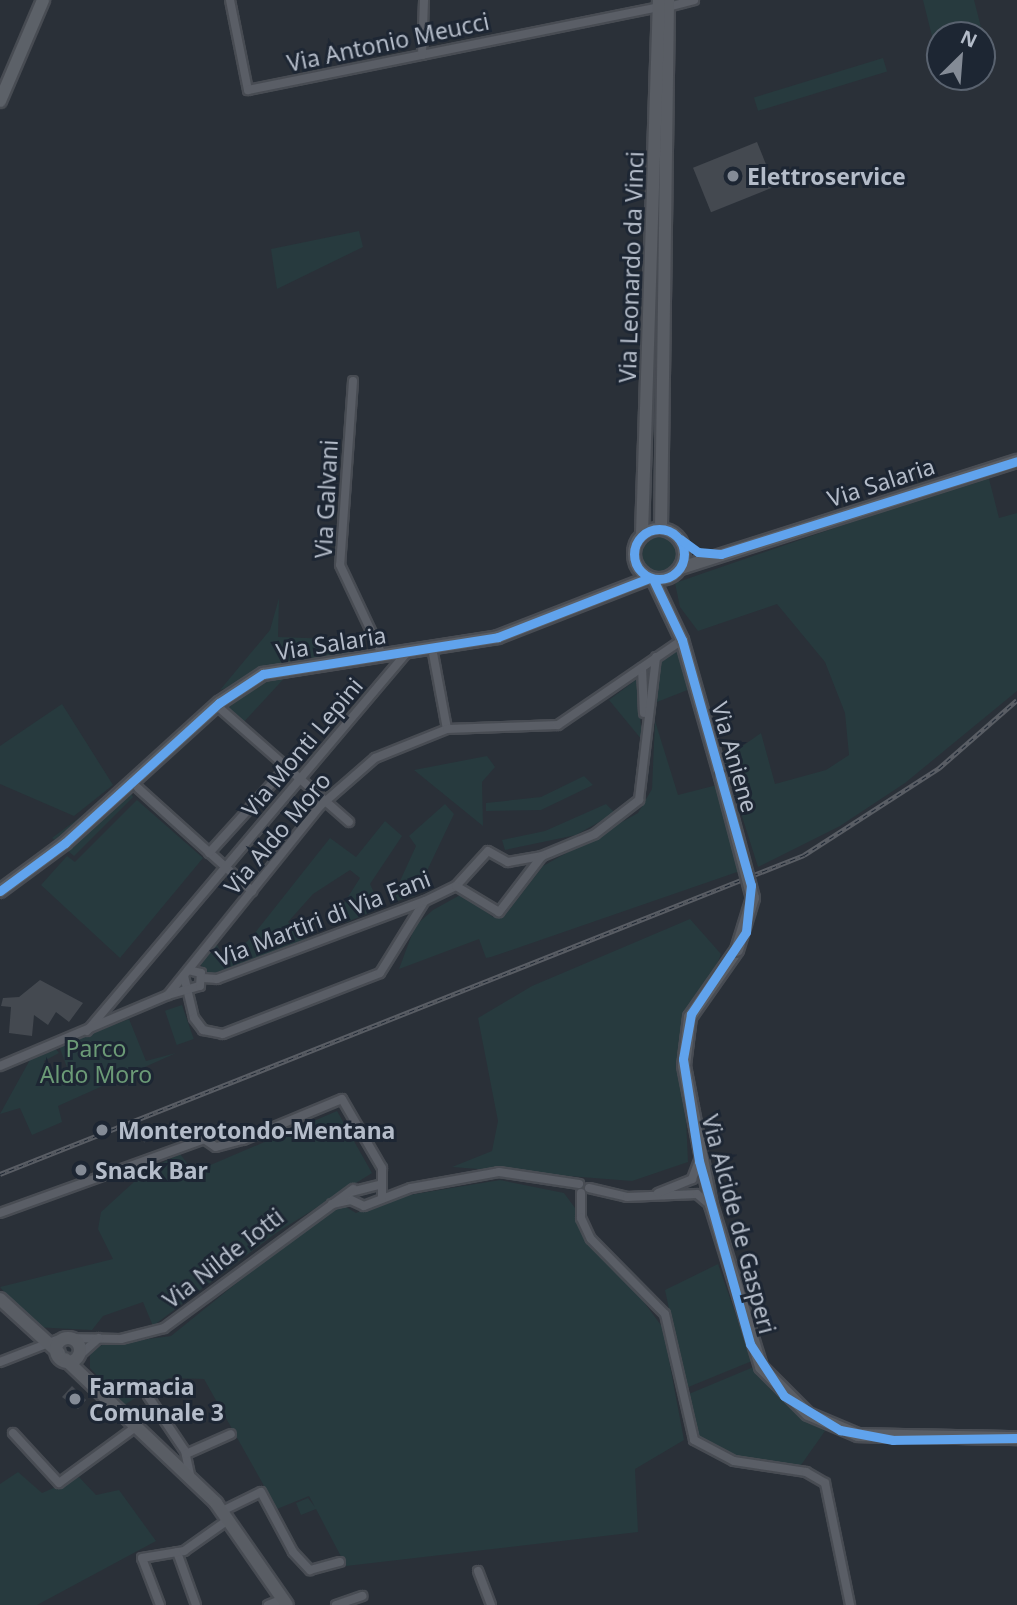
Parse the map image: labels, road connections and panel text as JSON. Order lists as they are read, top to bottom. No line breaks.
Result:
{"streets":{"main road":["Via Leonardo da Vinci","Via Salaria","Via Aniene","Via Alcide de Gasperi"],"street":["Via Antonio Meucci","Via Galvani","Via Monti Lepini","Via Aldo Moro","Via Martiri di Via Fani","Via Nilde Iotti"]},"crossings":[["Via Antonio Meucci","Via Leonardo da Vinci"],["Via Leonardo da Vinci","Via Salaria"],["Via Leonardo da Vinci","Via Aniene"],["Via Salaria","Via Galvani"],["Via Salaria","Via Monti Lepini"],["Via Salaria","Via Aniene"],["Via Monti Lepini","Via Aldo Moro"],["Via Aniene","Via Aldo Moro"],["Via Aniene","Via Alcide de Gasperi"],["Via Alcide de Gasperi","Via Nilde Iotti"]],"parks":["Parco Aldo Moro"],"places":["Elettroservice","Monterotondo-Mentana","Snack Bar","Farmacia Comunale 3"],"north":"top right"}
